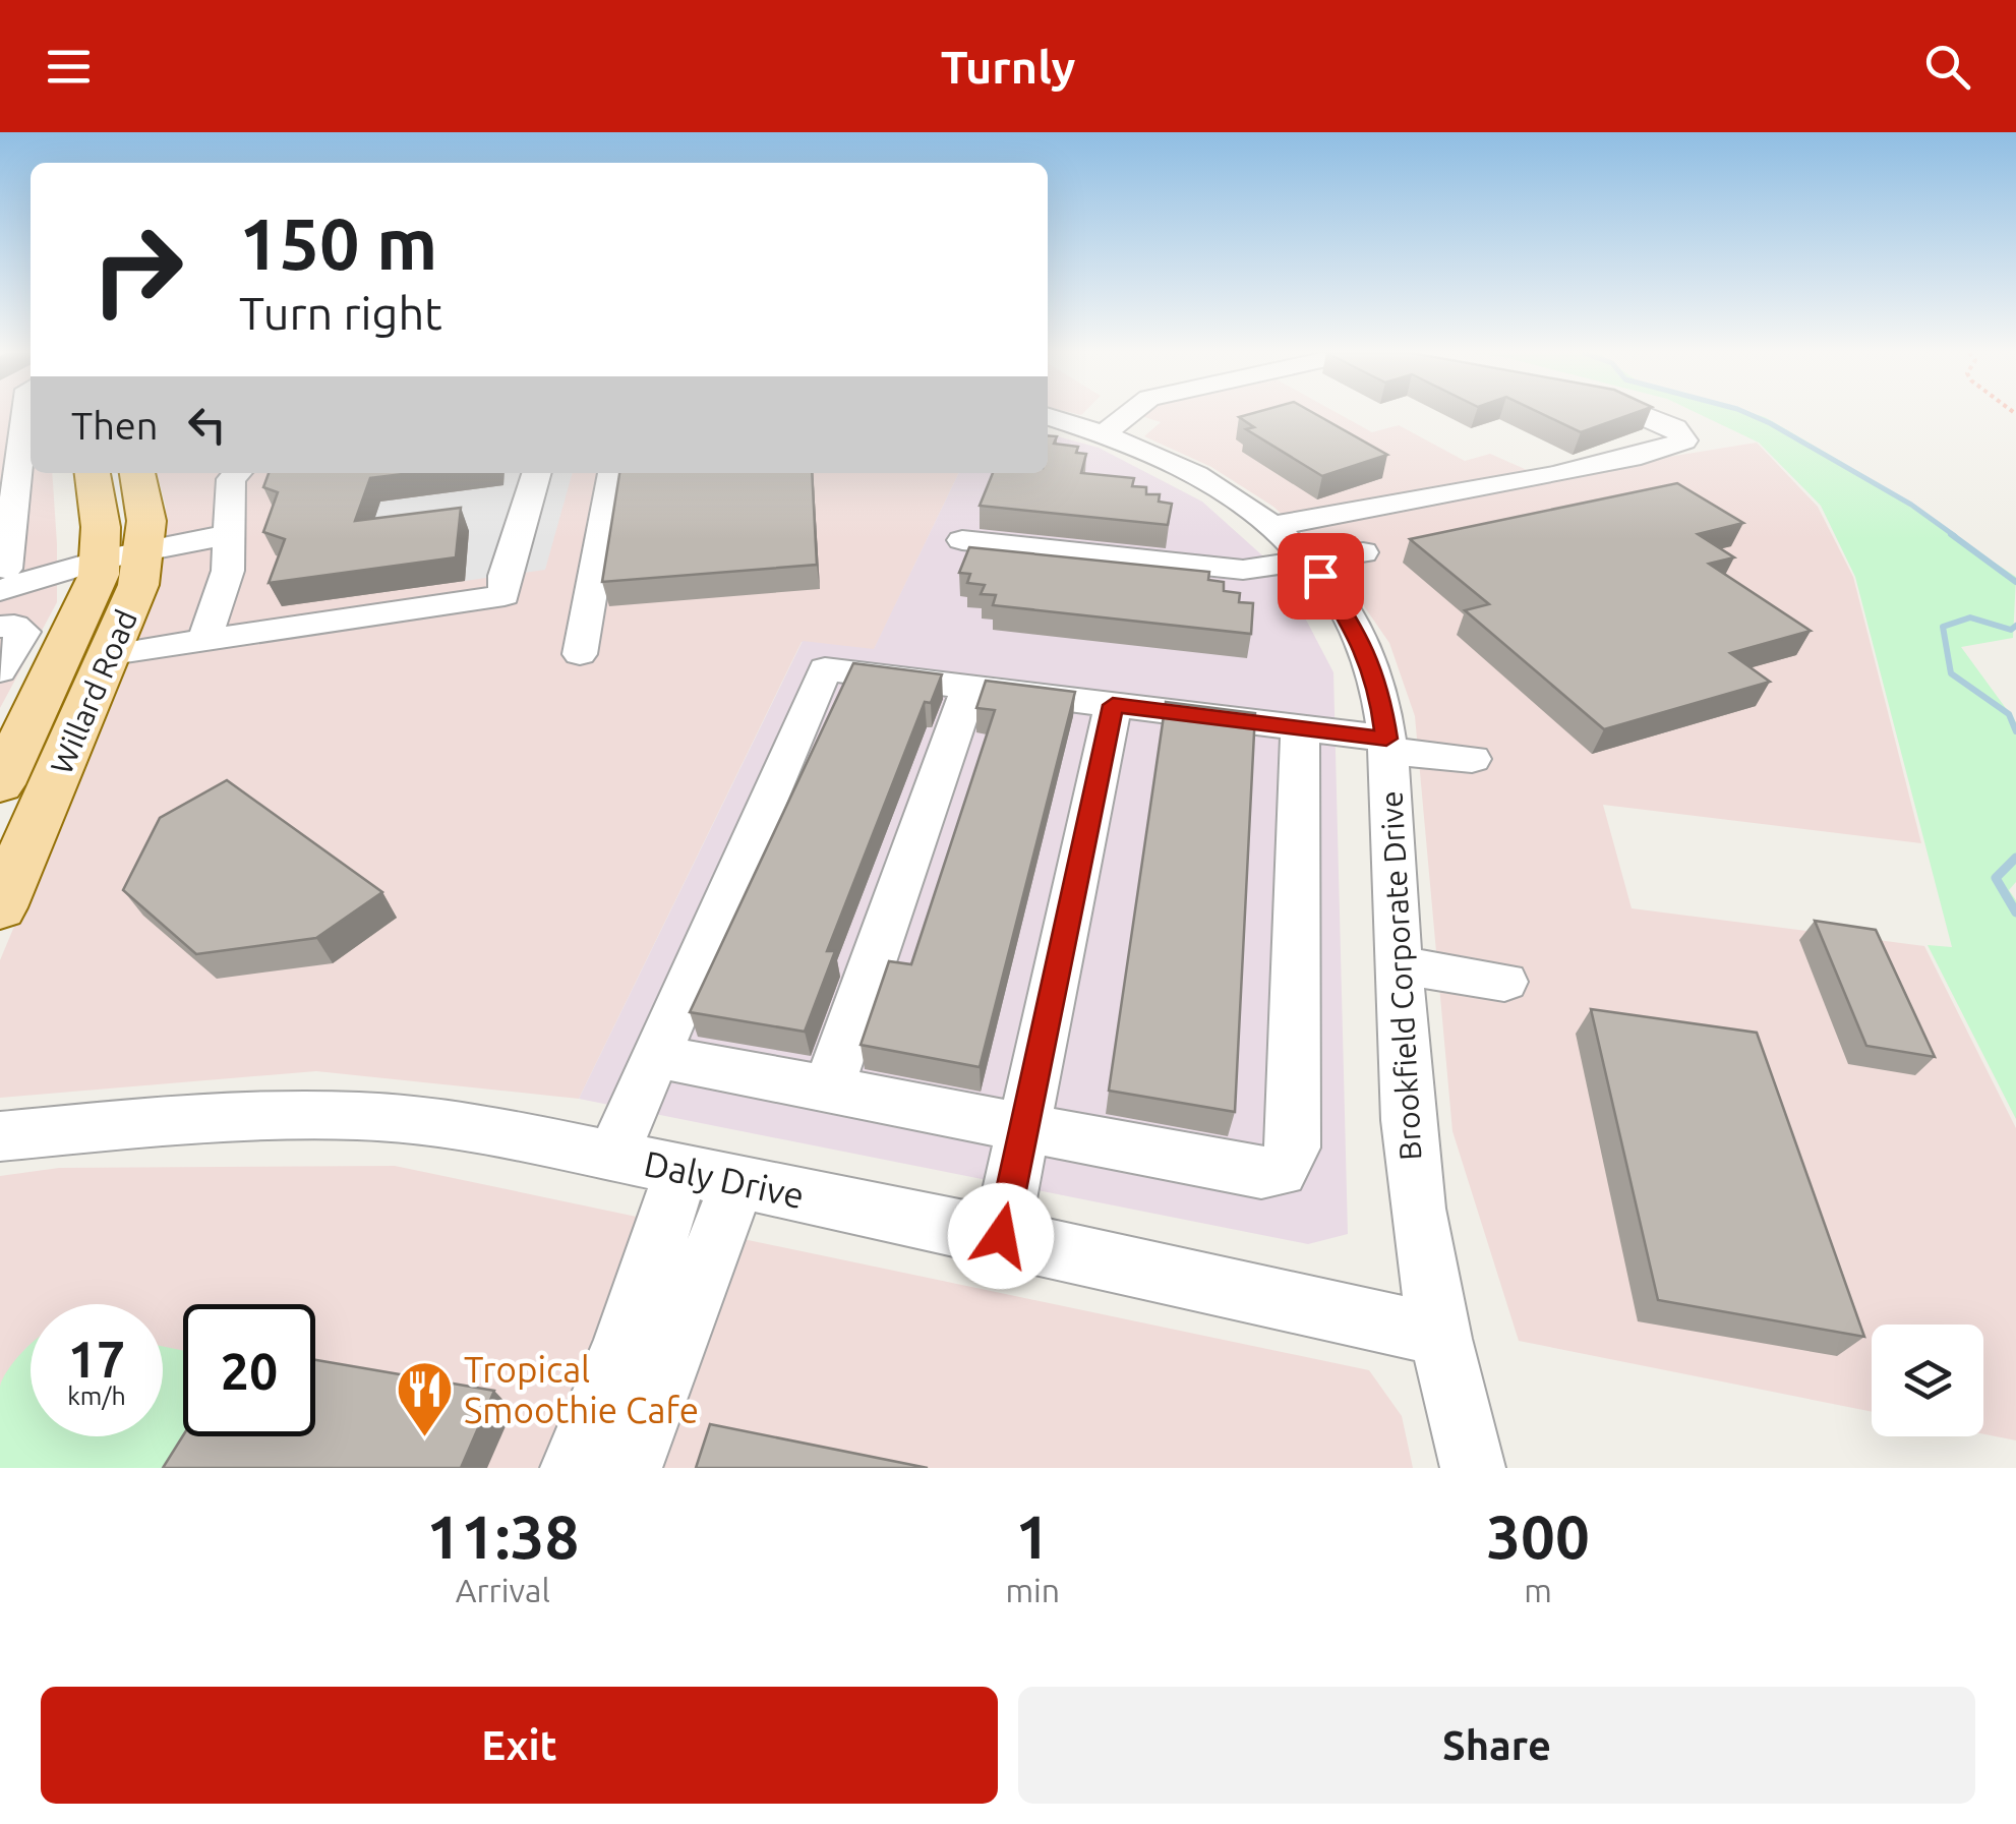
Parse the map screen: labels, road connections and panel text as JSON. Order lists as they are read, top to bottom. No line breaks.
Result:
{"streets":{"main road":["Willard Road"],"street":["Brookfield Corporate Drive","Daly Drive"]},"crossings":[["Brookfield Corporate Drive","Daly Drive"]],"places":{"restaurant":["Tropical Smoothie Cafe"]},"page":{"header":"Turnly","turn":["150 m","Turn right"],"then":"Then","speed":"17 km/h","limit":"20","eta":["11:38","Arrival","1","min","300","m"],"buttons":["Exit","Share"]}}
